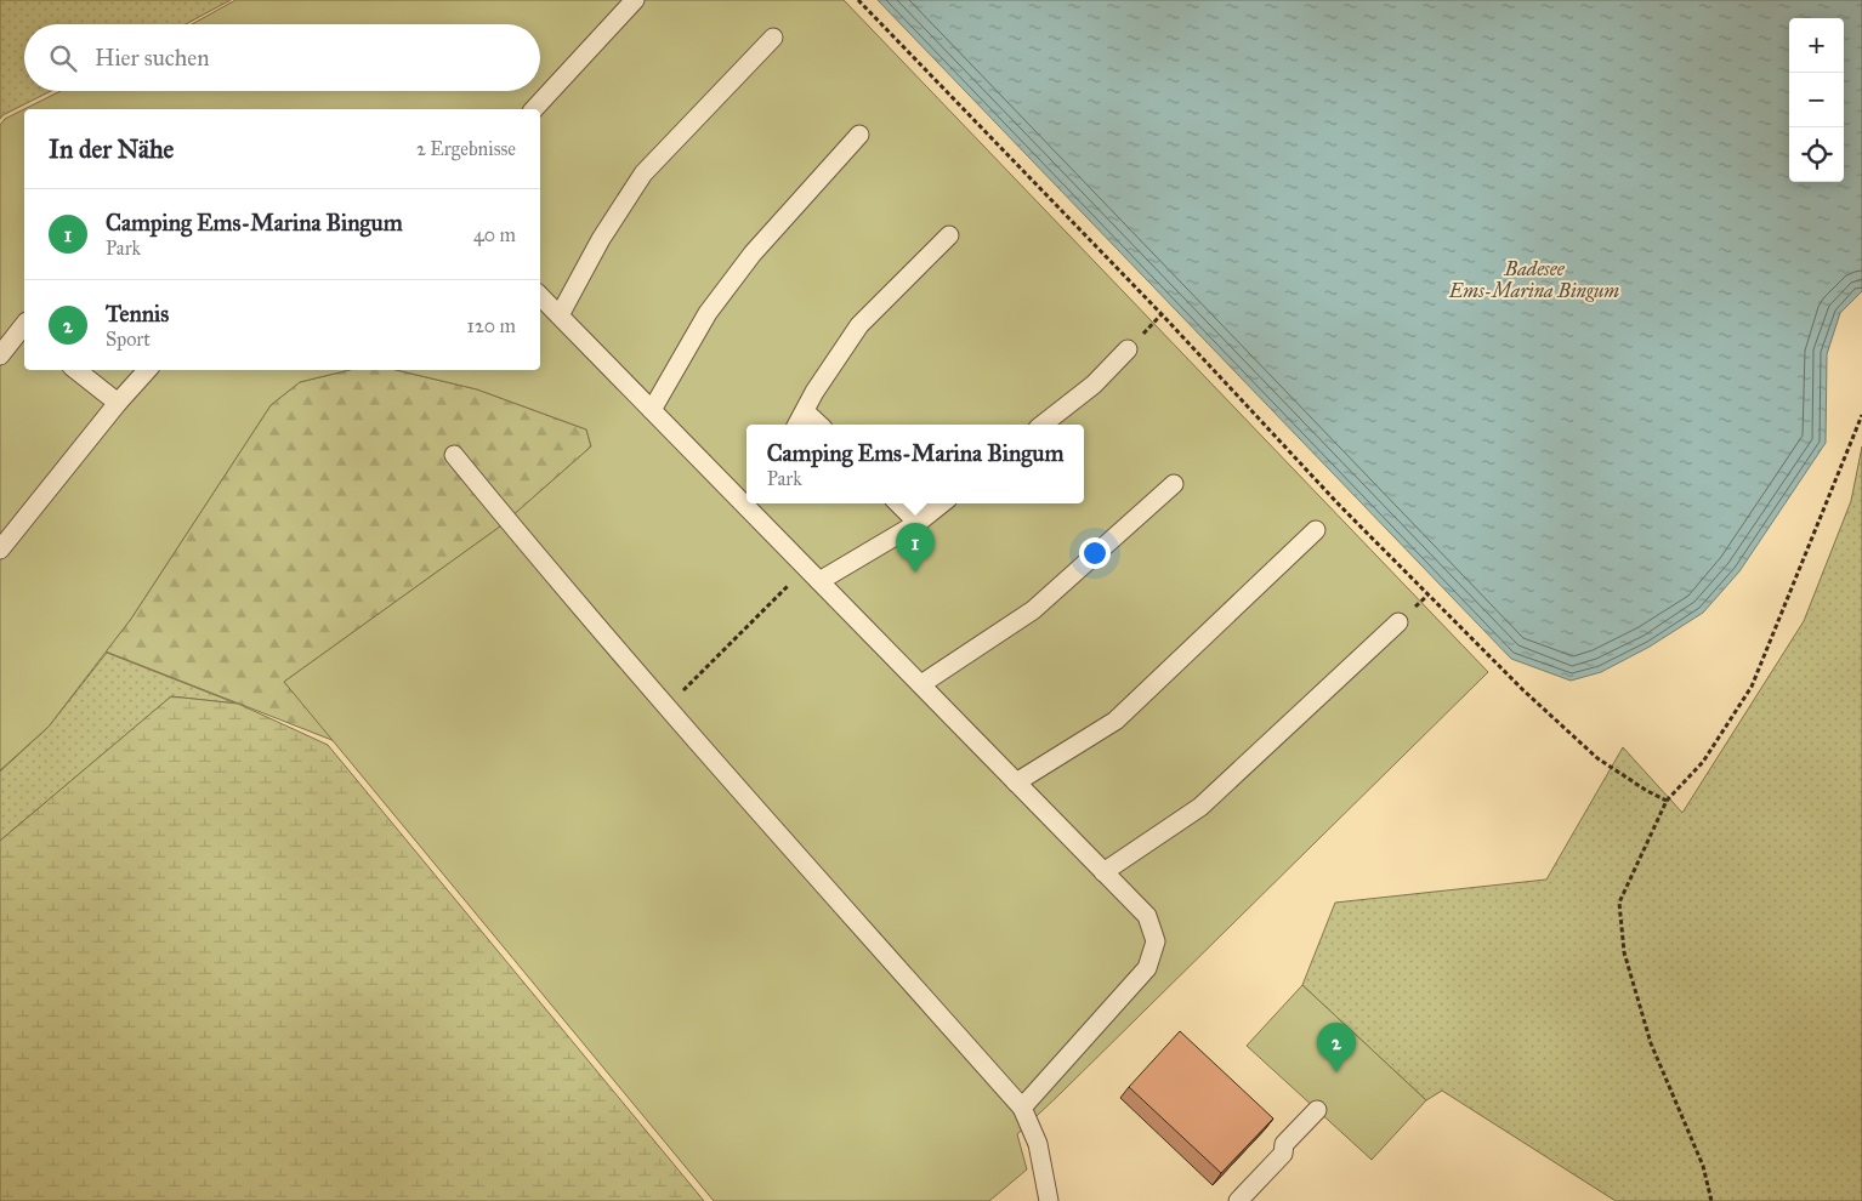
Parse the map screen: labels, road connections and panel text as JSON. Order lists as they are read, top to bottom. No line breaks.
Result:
{"water":["Badesee Ems-Marina Bingum"],"page":{"map_buttons":["+","−"],"search":"Hier suchen","heading":["In der Nähe","2 Ergebnisse"],"list":[{"mark":"1","name":"Camping Ems-Marina Bingum","note":"Park","value":"40 m"},{"mark":"2","name":"Tennis","note":"Sport","value":"120 m"}],"popup":["Camping Ems-Marina Bingum","Park"],"pins":["1","2"]}}
